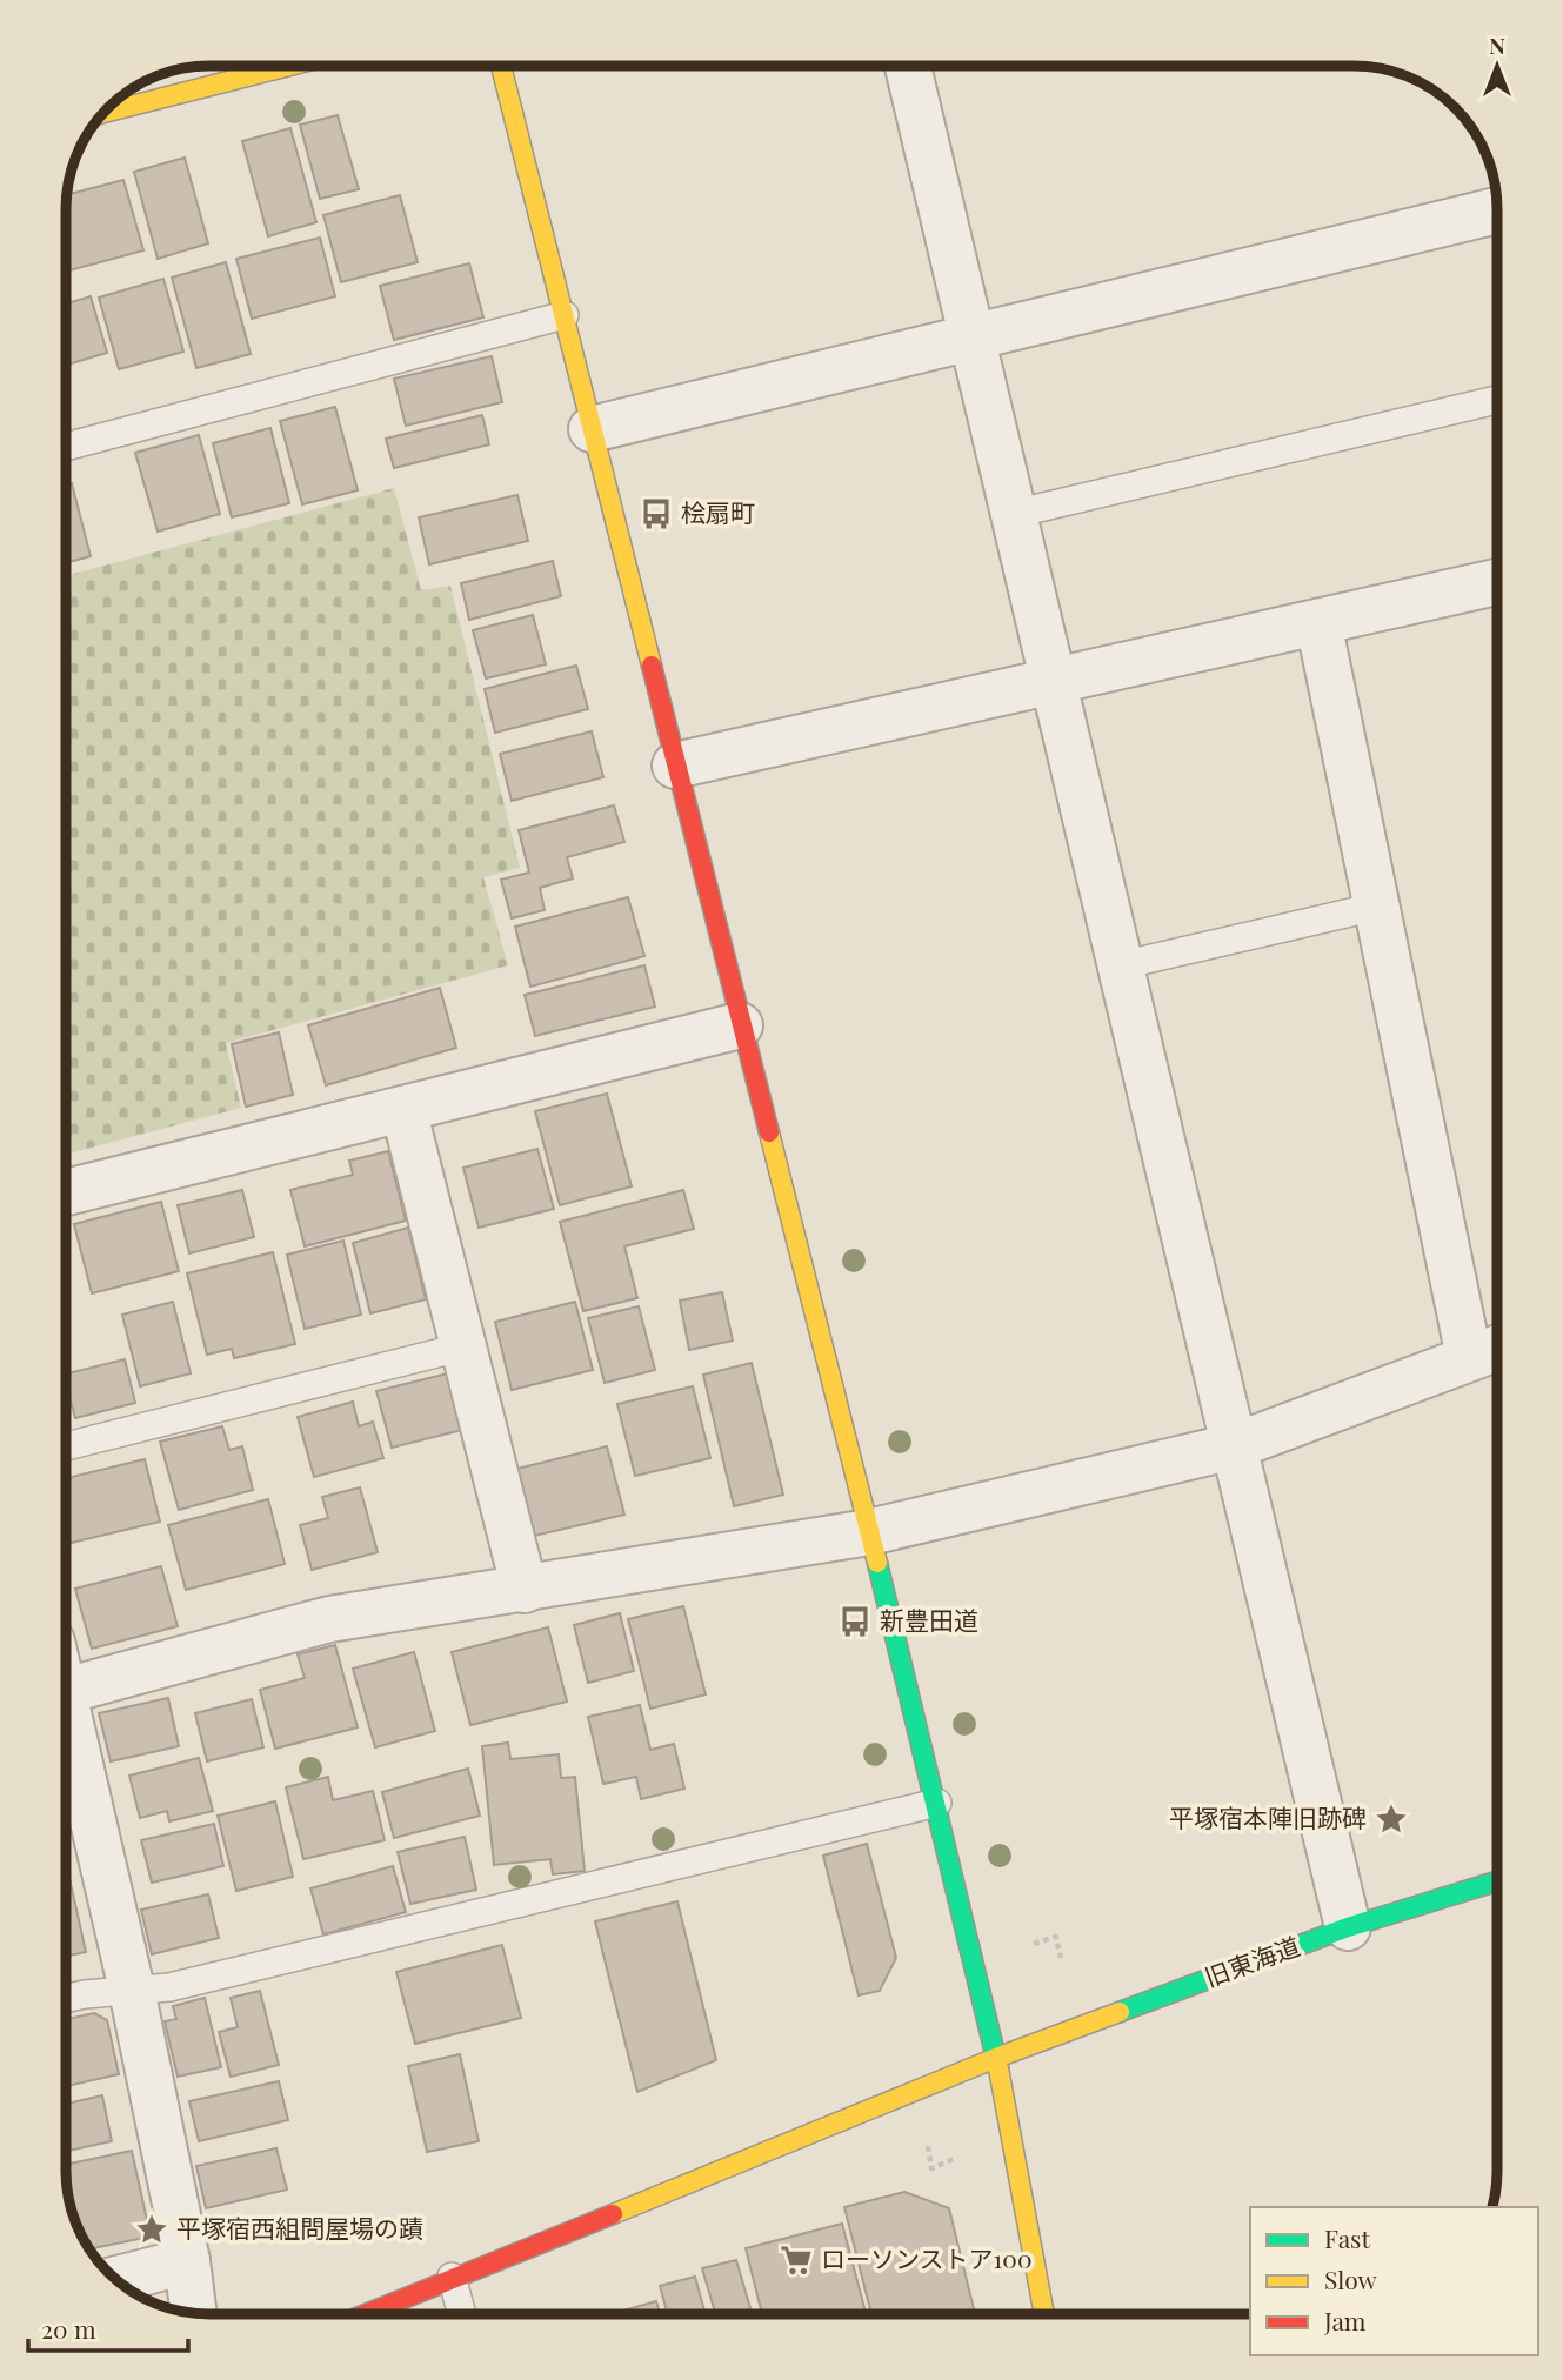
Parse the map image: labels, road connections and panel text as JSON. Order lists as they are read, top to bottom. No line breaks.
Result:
{"streets":{"street":["旧東海道"]},"places":{"bus stop":["桧扇町","新豊田道"],"place":["平塚宿本陣旧跡碑","平塚宿西組問屋場の蹟"],"supermarket":["ローソンストア100"]},"legend":["Fast","Slow","Jam"],"scale_bar":"20 m","north":"top"}
